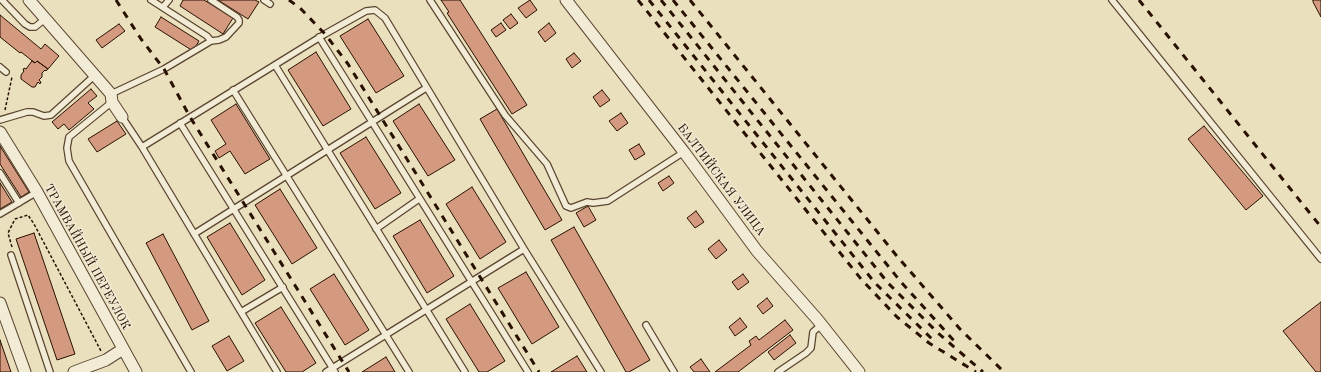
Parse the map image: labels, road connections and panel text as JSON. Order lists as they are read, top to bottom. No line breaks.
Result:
{"streets":{"street":["БАЛТИЙСКАЯ УЛИЦА","ТРАМВАЙНЫЙ ПЕРЕУЛОК"]}}
